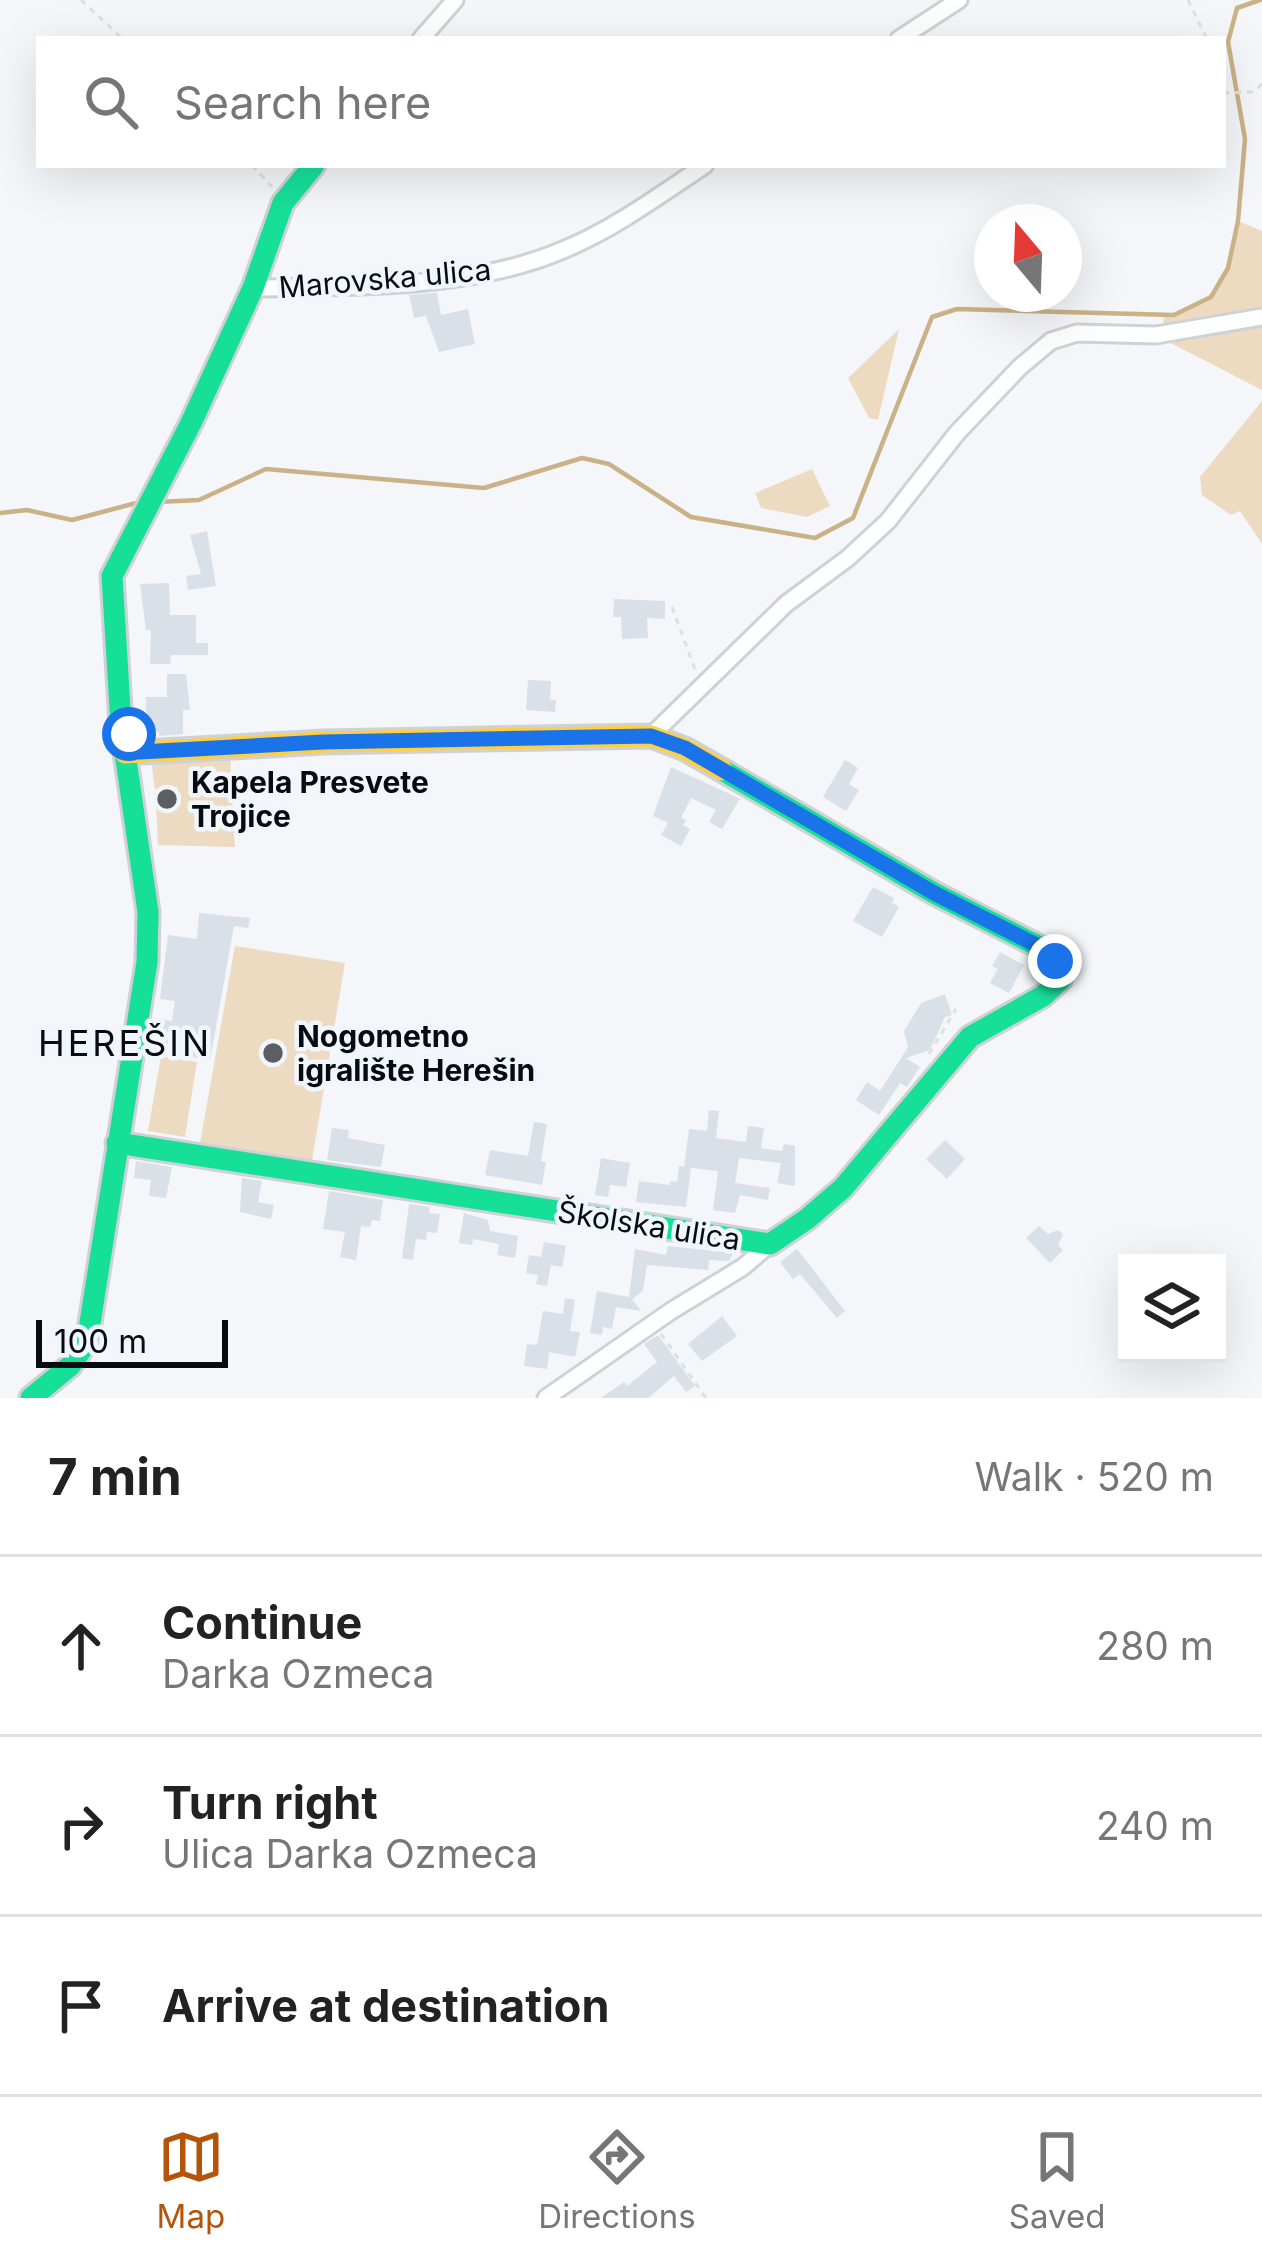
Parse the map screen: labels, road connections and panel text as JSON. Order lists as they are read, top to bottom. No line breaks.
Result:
{"streets":{"street":["Marovska ulica","Školska ulica"]},"districts":["HEREŠIN"],"places":["Kapela Presvete Trojice","Nogometno igralište Herešin"],"scale_bar":"100 m","north":"top","page":{"search":"Search here","scale":"100 m","heading":["7 min","Walk · 520 m"],"list":[["Continue","Darka Ozmeca","280 m"],["Turn right","Ulica Darka Ozmeca","240 m"],"Arrive at destination"],"nav":["Map","Directions","Saved"]}}
